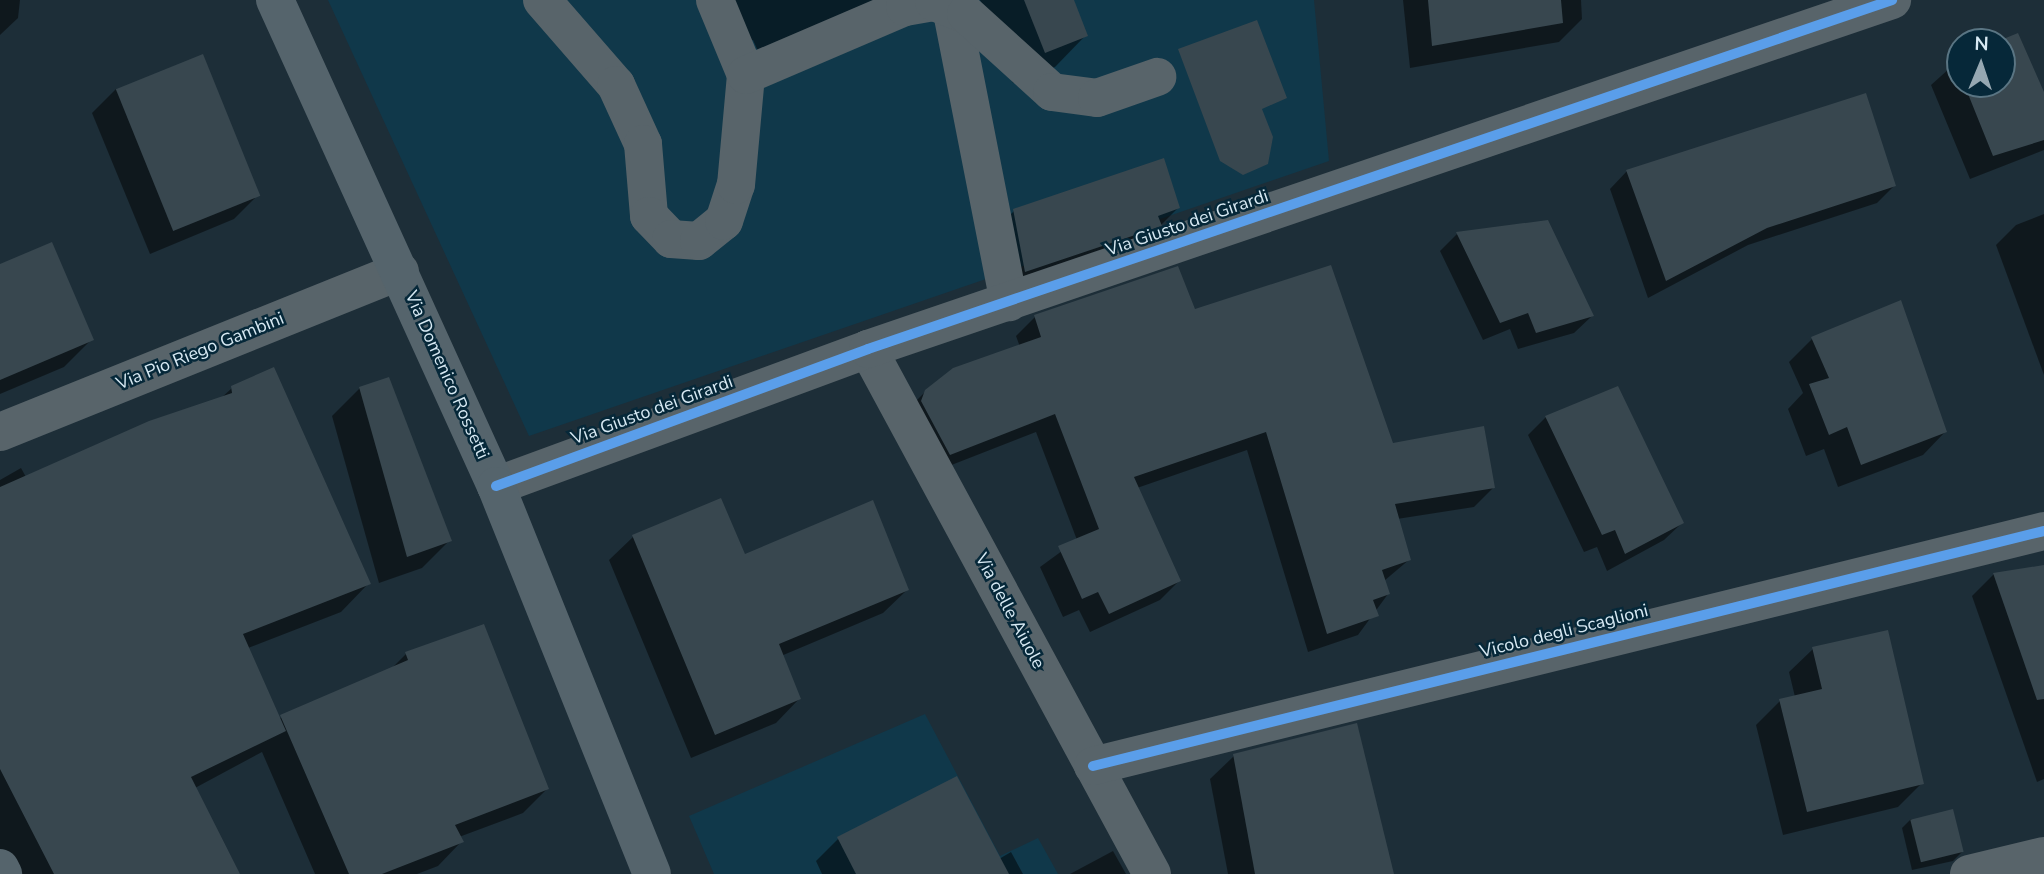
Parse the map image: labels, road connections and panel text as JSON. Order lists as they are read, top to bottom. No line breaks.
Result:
{"streets":{"main road":["Via Domenico Rossetti"],"street":["Via Giusto dei Girardi","Via Pio Riego Gambini","Via delle Aiuole","Vicolo degli Scaglioni"]},"crossings":[["Via Giusto dei Girardi","Via Domenico Rossetti"],["Via Giusto dei Girardi","Via delle Aiuole"],["Via Pio Riego Gambini","Via Domenico Rossetti"],["Via delle Aiuole","Vicolo degli Scaglioni"]],"north":"top"}
